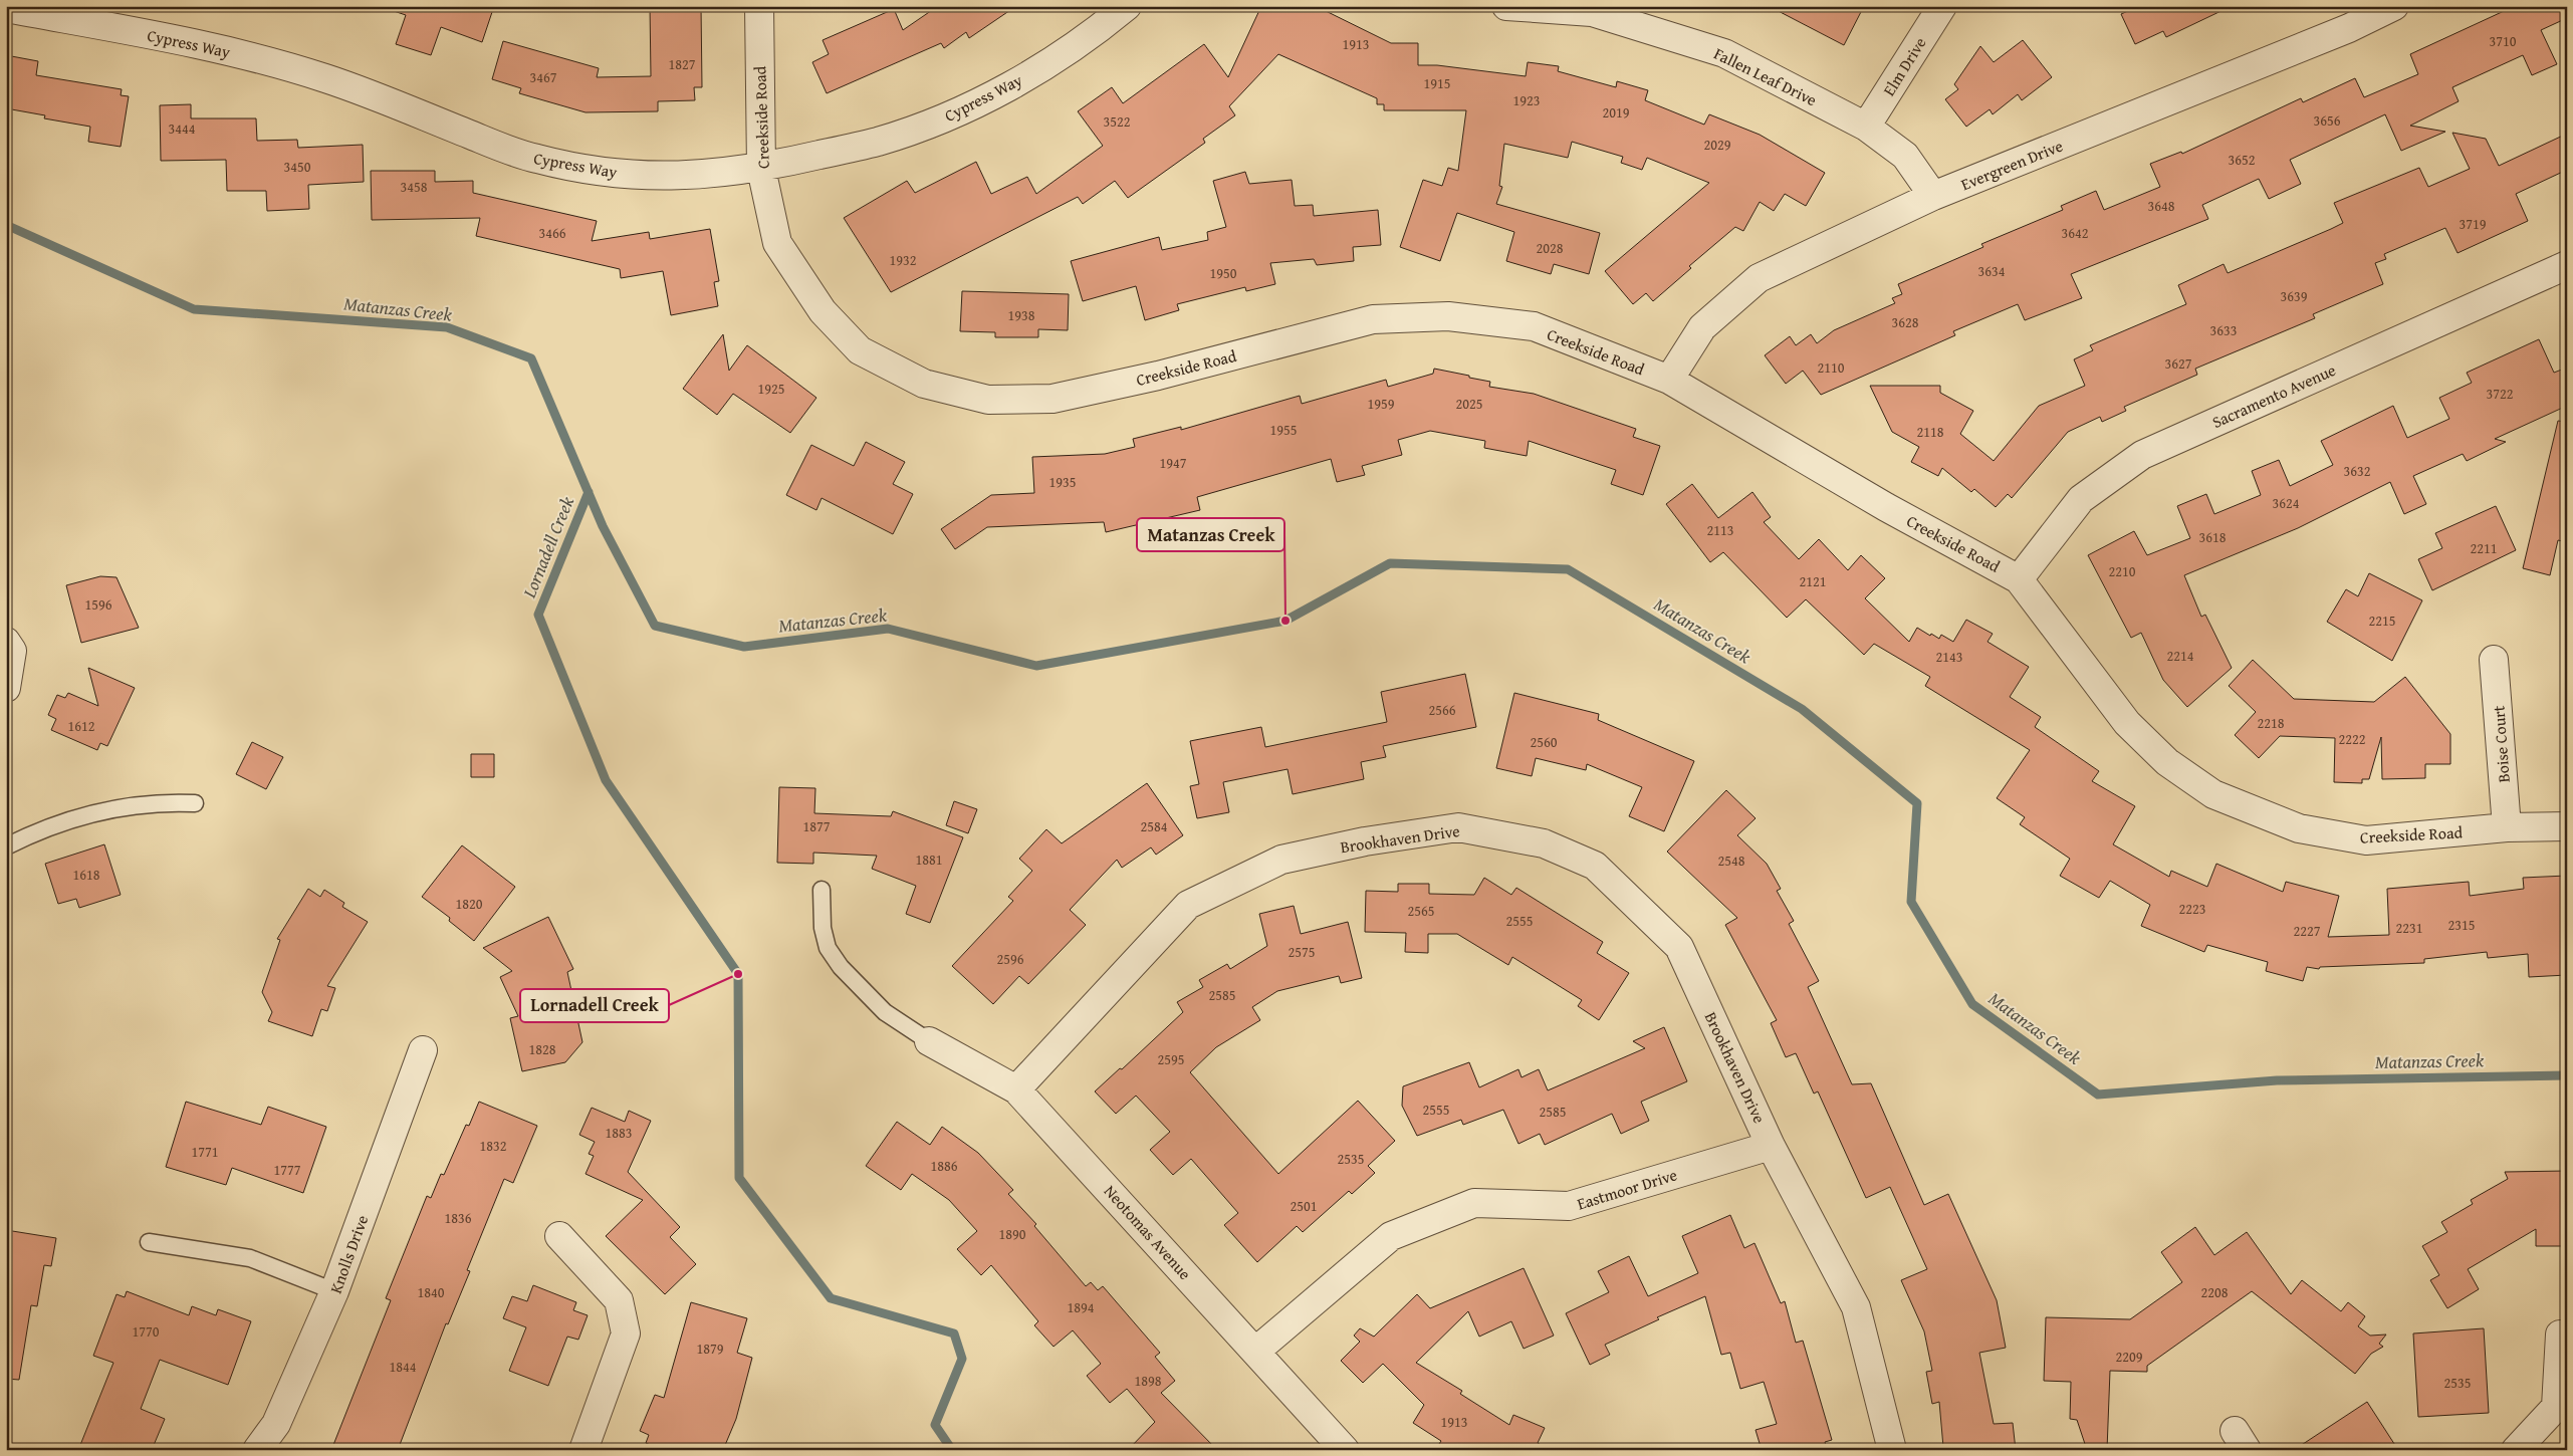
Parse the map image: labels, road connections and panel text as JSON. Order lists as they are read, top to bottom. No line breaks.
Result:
{"streets":{"street":["Cypress Way","Elm Drive","Fallen Leaf Drive","Creekside Road","Evergreen Drive","Sacramento Avenue","Boise Court","Brookhaven Drive","Eastmoor Drive","Neotomas Avenue","Knolls Drive"]},"crossings":[["Cypress Way","Creekside Road"],["Elm Drive","Fallen Leaf Drive"],["Fallen Leaf Drive","Evergreen Drive"],["Creekside Road","Evergreen Drive"],["Creekside Road","Sacramento Avenue"],["Creekside Road","Boise Court"],["Brookhaven Drive","Eastmoor Drive"],["Brookhaven Drive","Neotomas Avenue"],["Eastmoor Drive","Neotomas Avenue"]],"water":["Matanzas Creek","Lornadell Creek"],"places":["Matanzas Creek","Lornadell Creek"],"house_numbers":["3710","1913","1827","3467","1915","1923","2019","3656","3522","3444","2029","3652","3450","3458","3648","3719","3466","3642","2028","1932","3634","1950","3639","1938","3628","3633","3627","2110","1925","3722","1959","2025","1955","2118","1947","3632","1935","3624","2113","3618","2211","2210","2121","1596","2215","2214","2143","2566","2218","1612","2222","2560","1877","2584","1881","2548","1618","1820","2223","2565","2555","2315","2231","2227","2575","2596","2585","1828","2595","2555","2585","1883","1832","1771","2535","1886","1777","2501","1836","1890","1840","2208","1894","1770","1879","2209","1844","1898","2535","1913"]}
